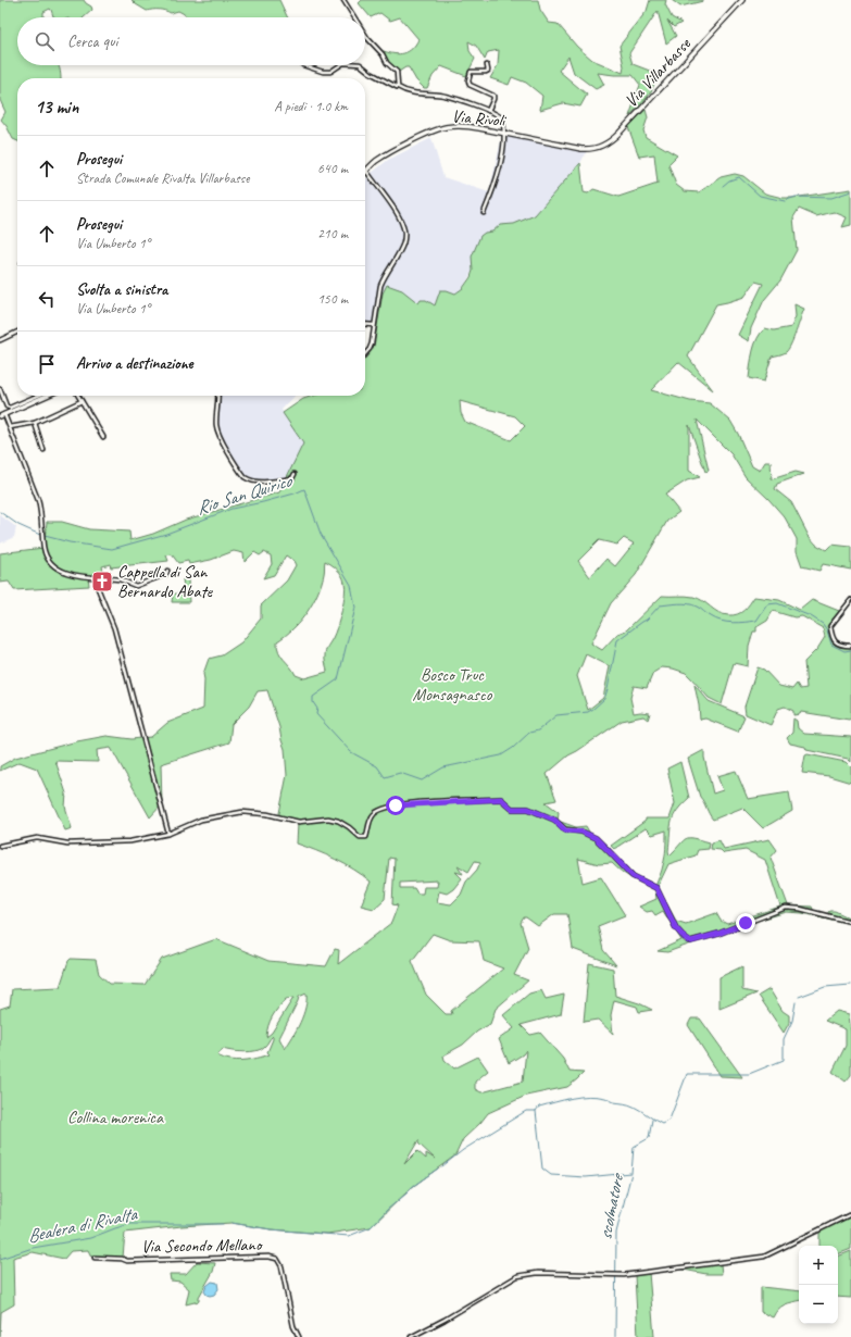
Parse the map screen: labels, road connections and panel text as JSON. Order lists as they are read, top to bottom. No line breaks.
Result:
{"streets":{"street":["Via Villarbasse","Via Rivoli","Via Secondo Mellano"]},"crossings":[["Via Villarbasse","Via Rivoli"]],"water":["Rio San Quirico","scolmatore","Bealera di Rivalta"],"parks":["Bosco Truc Monsagnasco","Collina morenica"],"places":{"church":["Cappella di San Bernardo Abate"]},"page":{"search":"Cerca qui","heading":["13 min","A piedi · 1.0 km"],"list":[["Prosegui","Strada Comunale Rivalta Villarbasse","640 m"],["Prosegui","Via Umberto 1°","210 m"],["Svolta a sinistra","Via Umberto 1°","150 m"],"Arrivo a destinazione"],"map_buttons":["+","−"]}}
